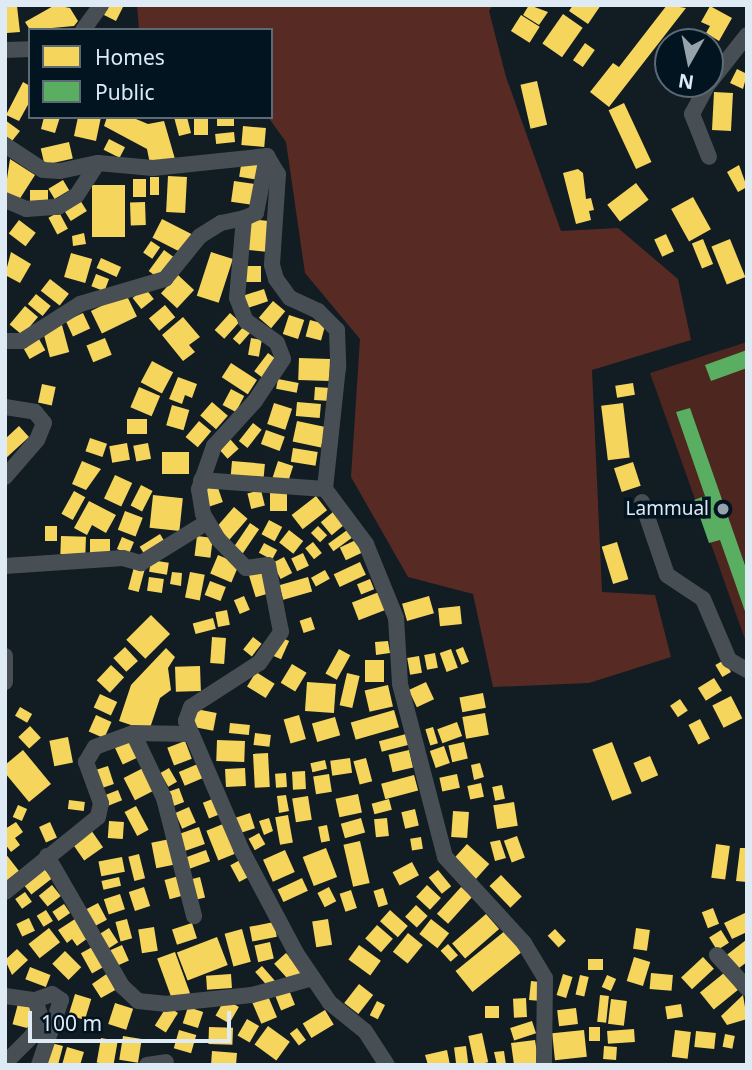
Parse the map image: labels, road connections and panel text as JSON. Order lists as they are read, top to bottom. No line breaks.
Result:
{"places":["Lammual"],"legend":["Homes","Public"],"scale_bar":"100 m","north":"bottom"}
